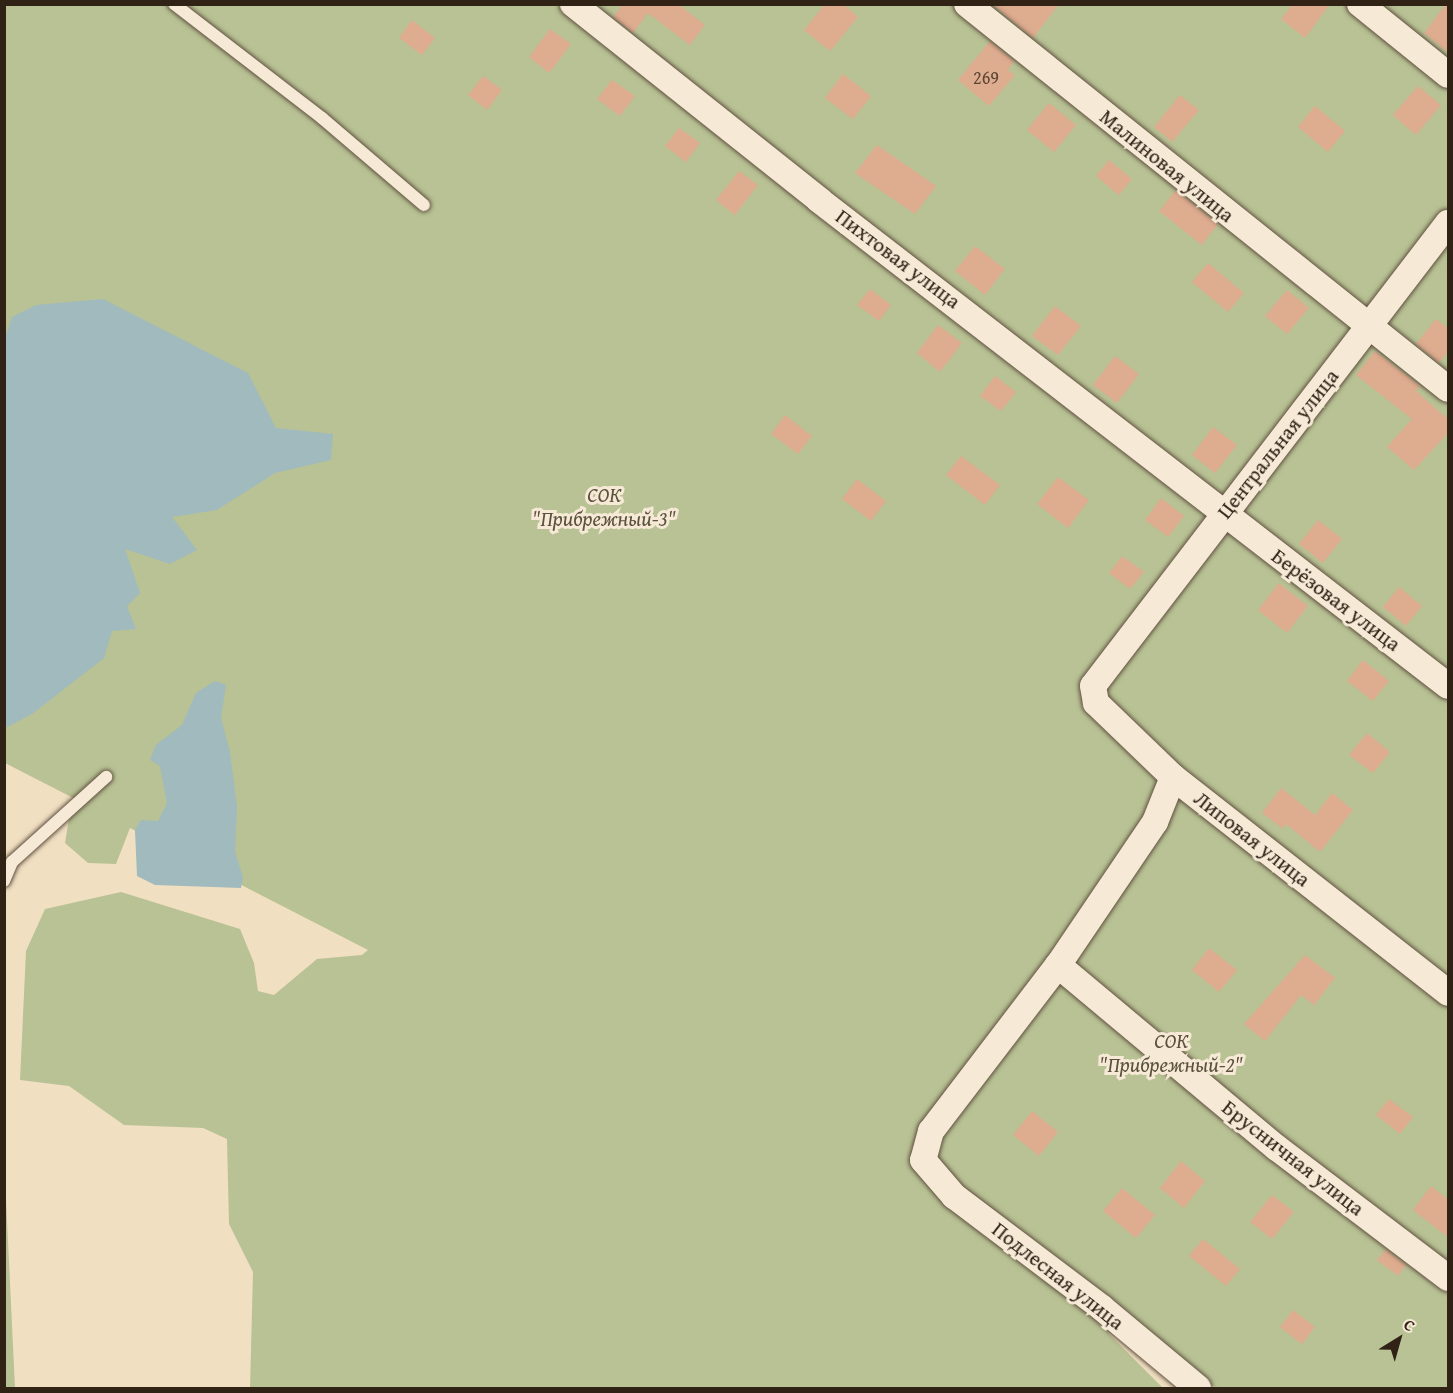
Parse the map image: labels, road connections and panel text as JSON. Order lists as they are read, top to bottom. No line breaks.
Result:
{"streets":{"street":["Малиновая улица","Пихтовая улица","Центральная улица","Берёзовая улица","Липовая улица","Брусничная улица","Подлесная улица"]},"crossings":[["Малиновая улица","Центральная улица"],["Пихтовая улица","Центральная улица"],["Пихтовая улица","Берёзовая улица"],["Центральная улица","Берёзовая улица"],["Центральная улица","Липовая улица"],["Брусничная улица","Подлесная улица"]],"parks":["СОК \"Прибрежный-3\"","СОК \"Прибрежный-2\""],"house_numbers":["269"],"north":"top right"}
